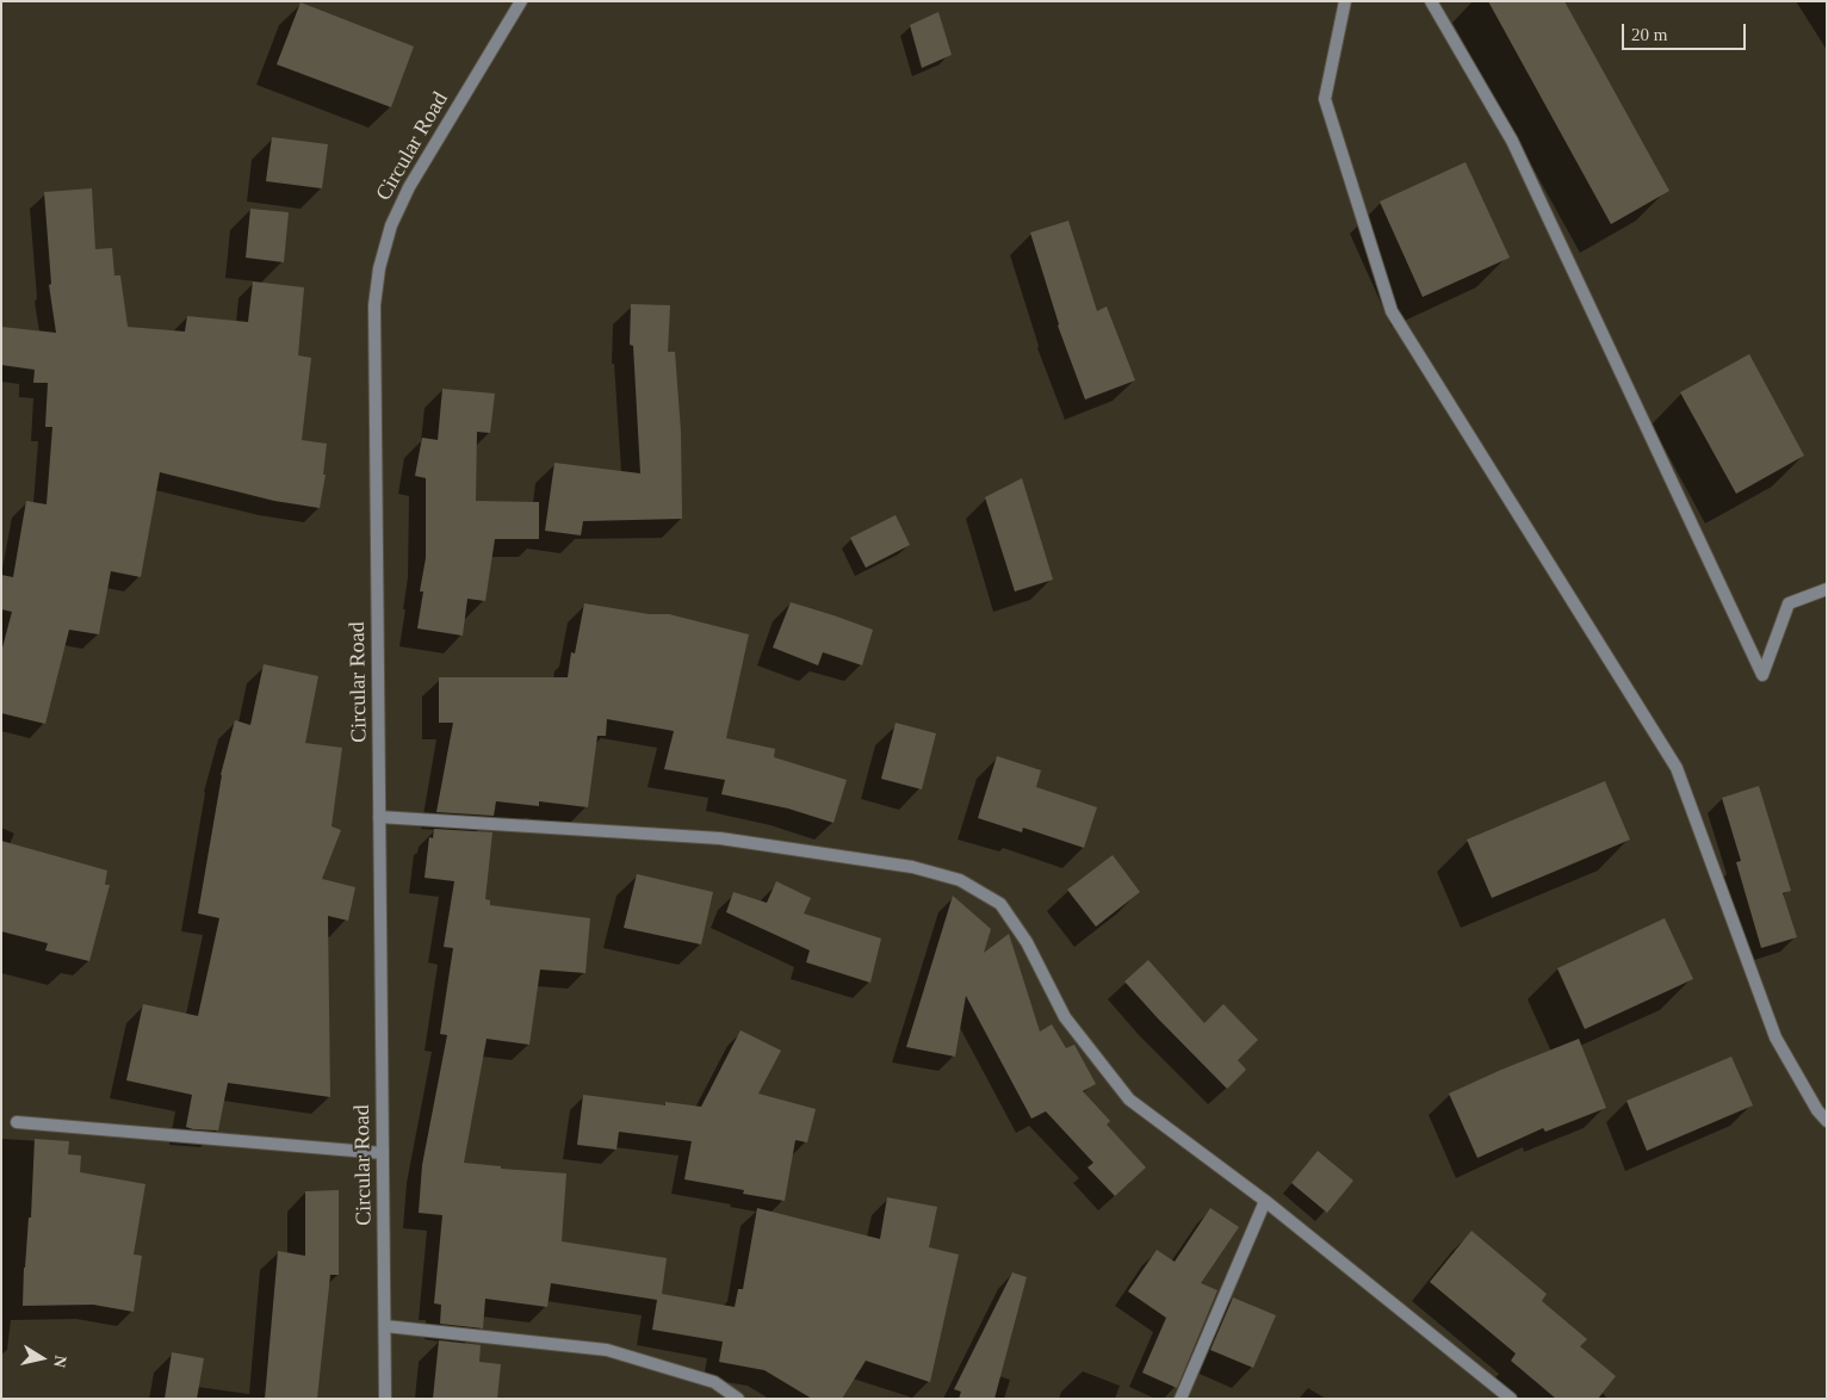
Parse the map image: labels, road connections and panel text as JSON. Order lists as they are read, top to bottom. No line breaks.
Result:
{"streets":{"street":["Circular Road"]},"scale_bar":"20 m","north":"right"}
